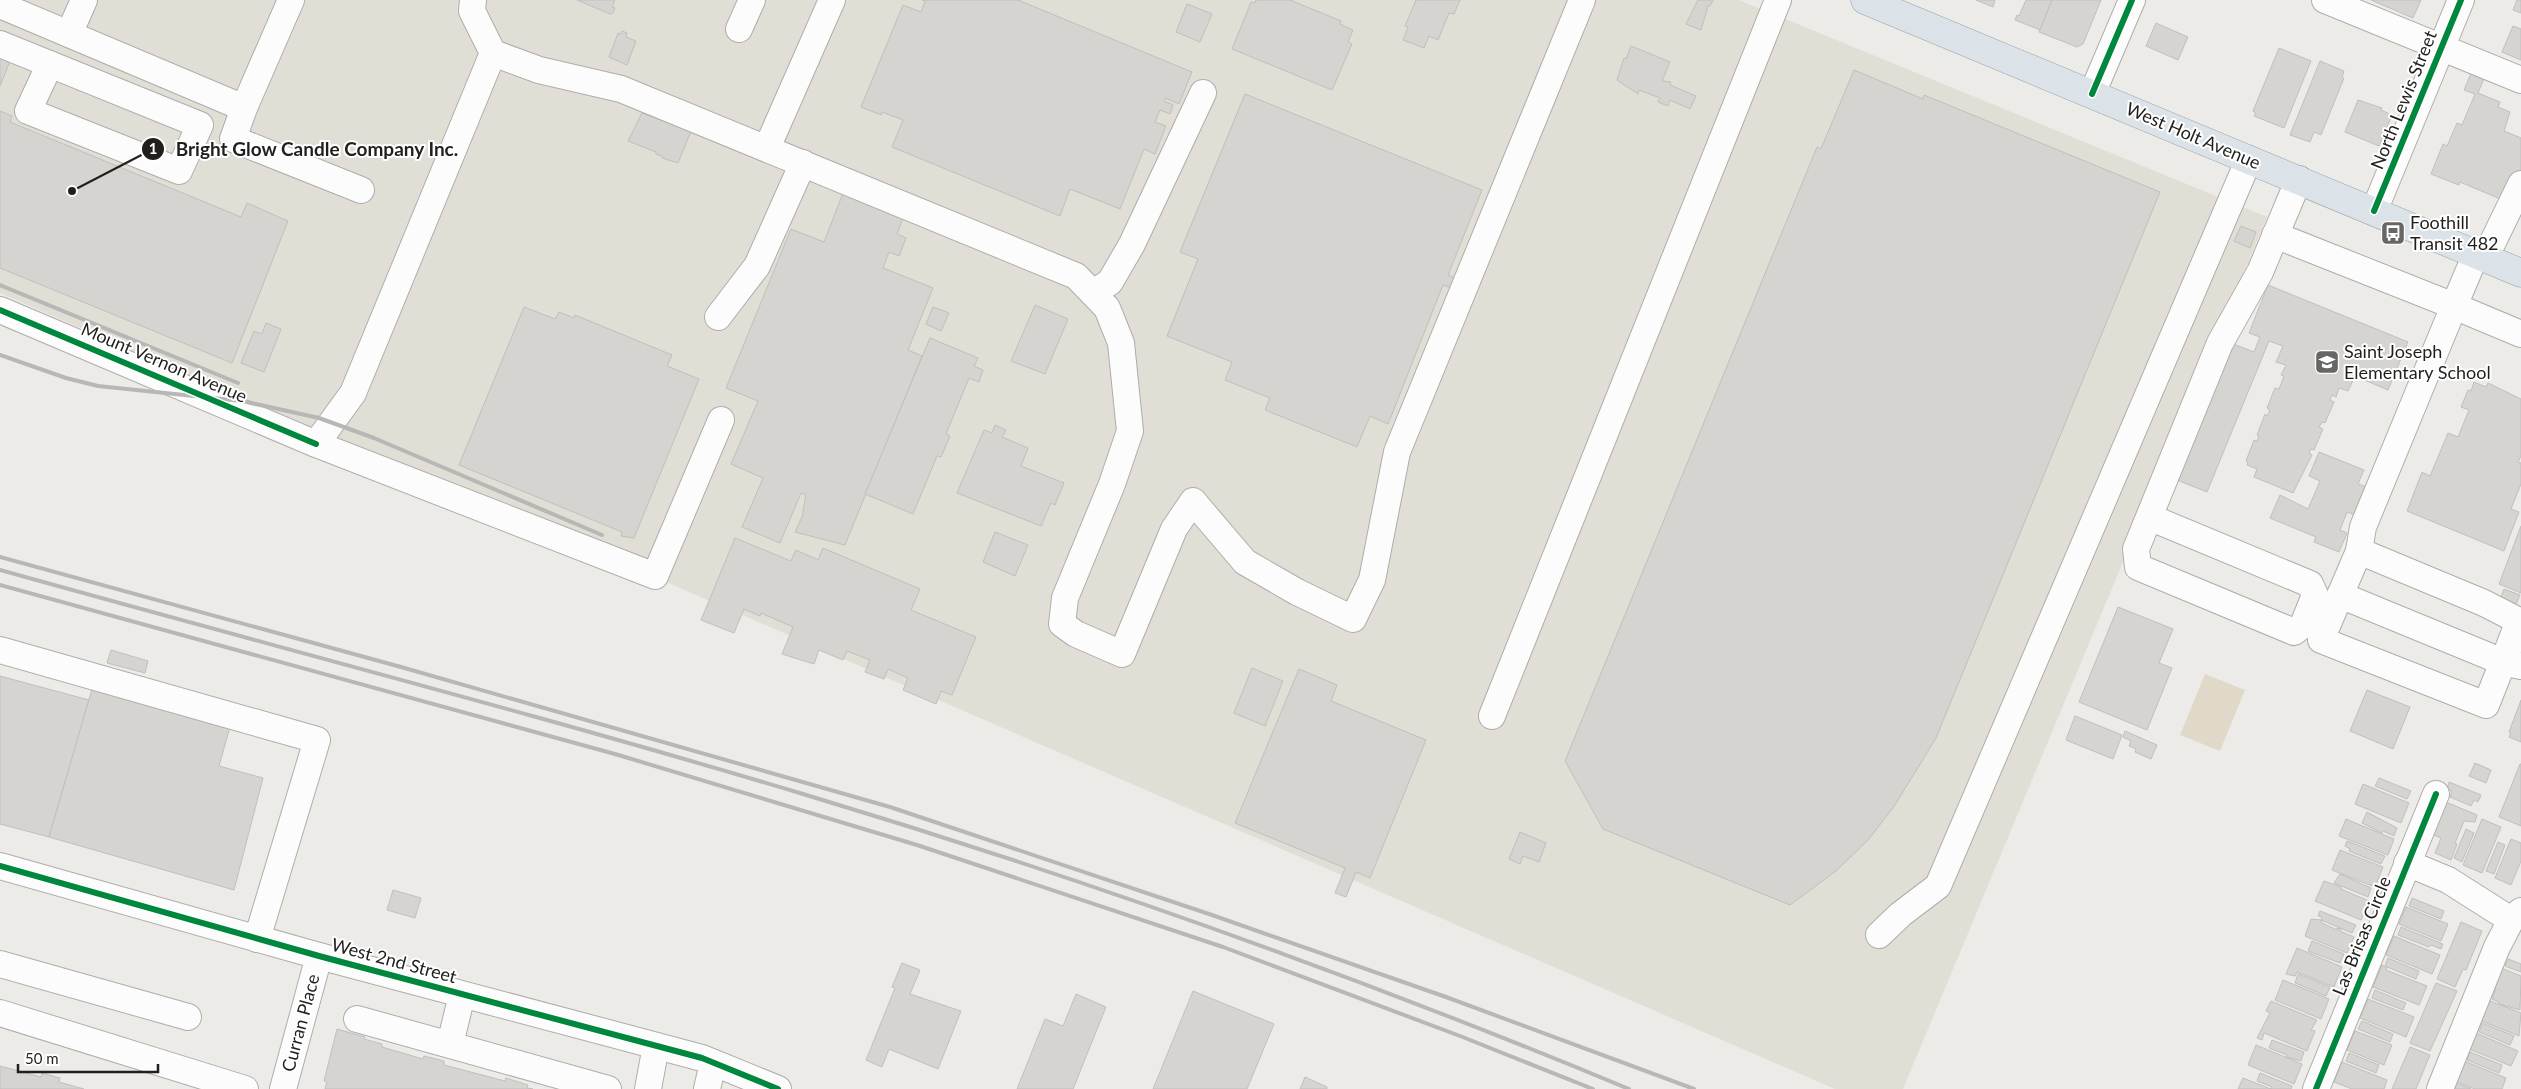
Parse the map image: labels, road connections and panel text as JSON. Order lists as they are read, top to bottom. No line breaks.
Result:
{"streets":{"main road":["West Holt Avenue"],"street":["North Lewis Street","Mount Vernon Avenue","Las Brisas Circle","West 2nd Street","Curran Place"]},"crossings":[["North Lewis Street","West Holt Avenue"],["West 2nd Street","Curran Place"]],"places":{"other":["Bright Glow Candle Company Inc."],"bus stop":["Foothill Transit 482"],"school or university":["Saint Joseph Elementary School"]},"scale_bar":"50 m"}
